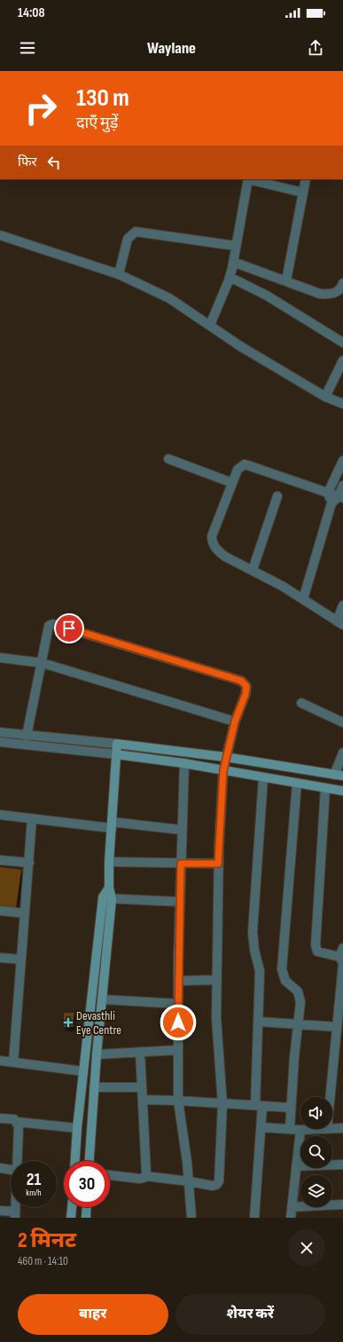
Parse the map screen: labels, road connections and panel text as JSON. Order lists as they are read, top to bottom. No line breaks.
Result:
{"places":{"health":["Devasthli Eye Centre"]},"page":{"status":"14:08","header":"Waylane","turn":["130 m","दाएँ मुड़ें"],"then":"फिर","speed":"21 km/h","limit":"30","heading":["2 मिनट","460 m · 14:10"],"buttons":["बाहर","शेयर करें"]}}
